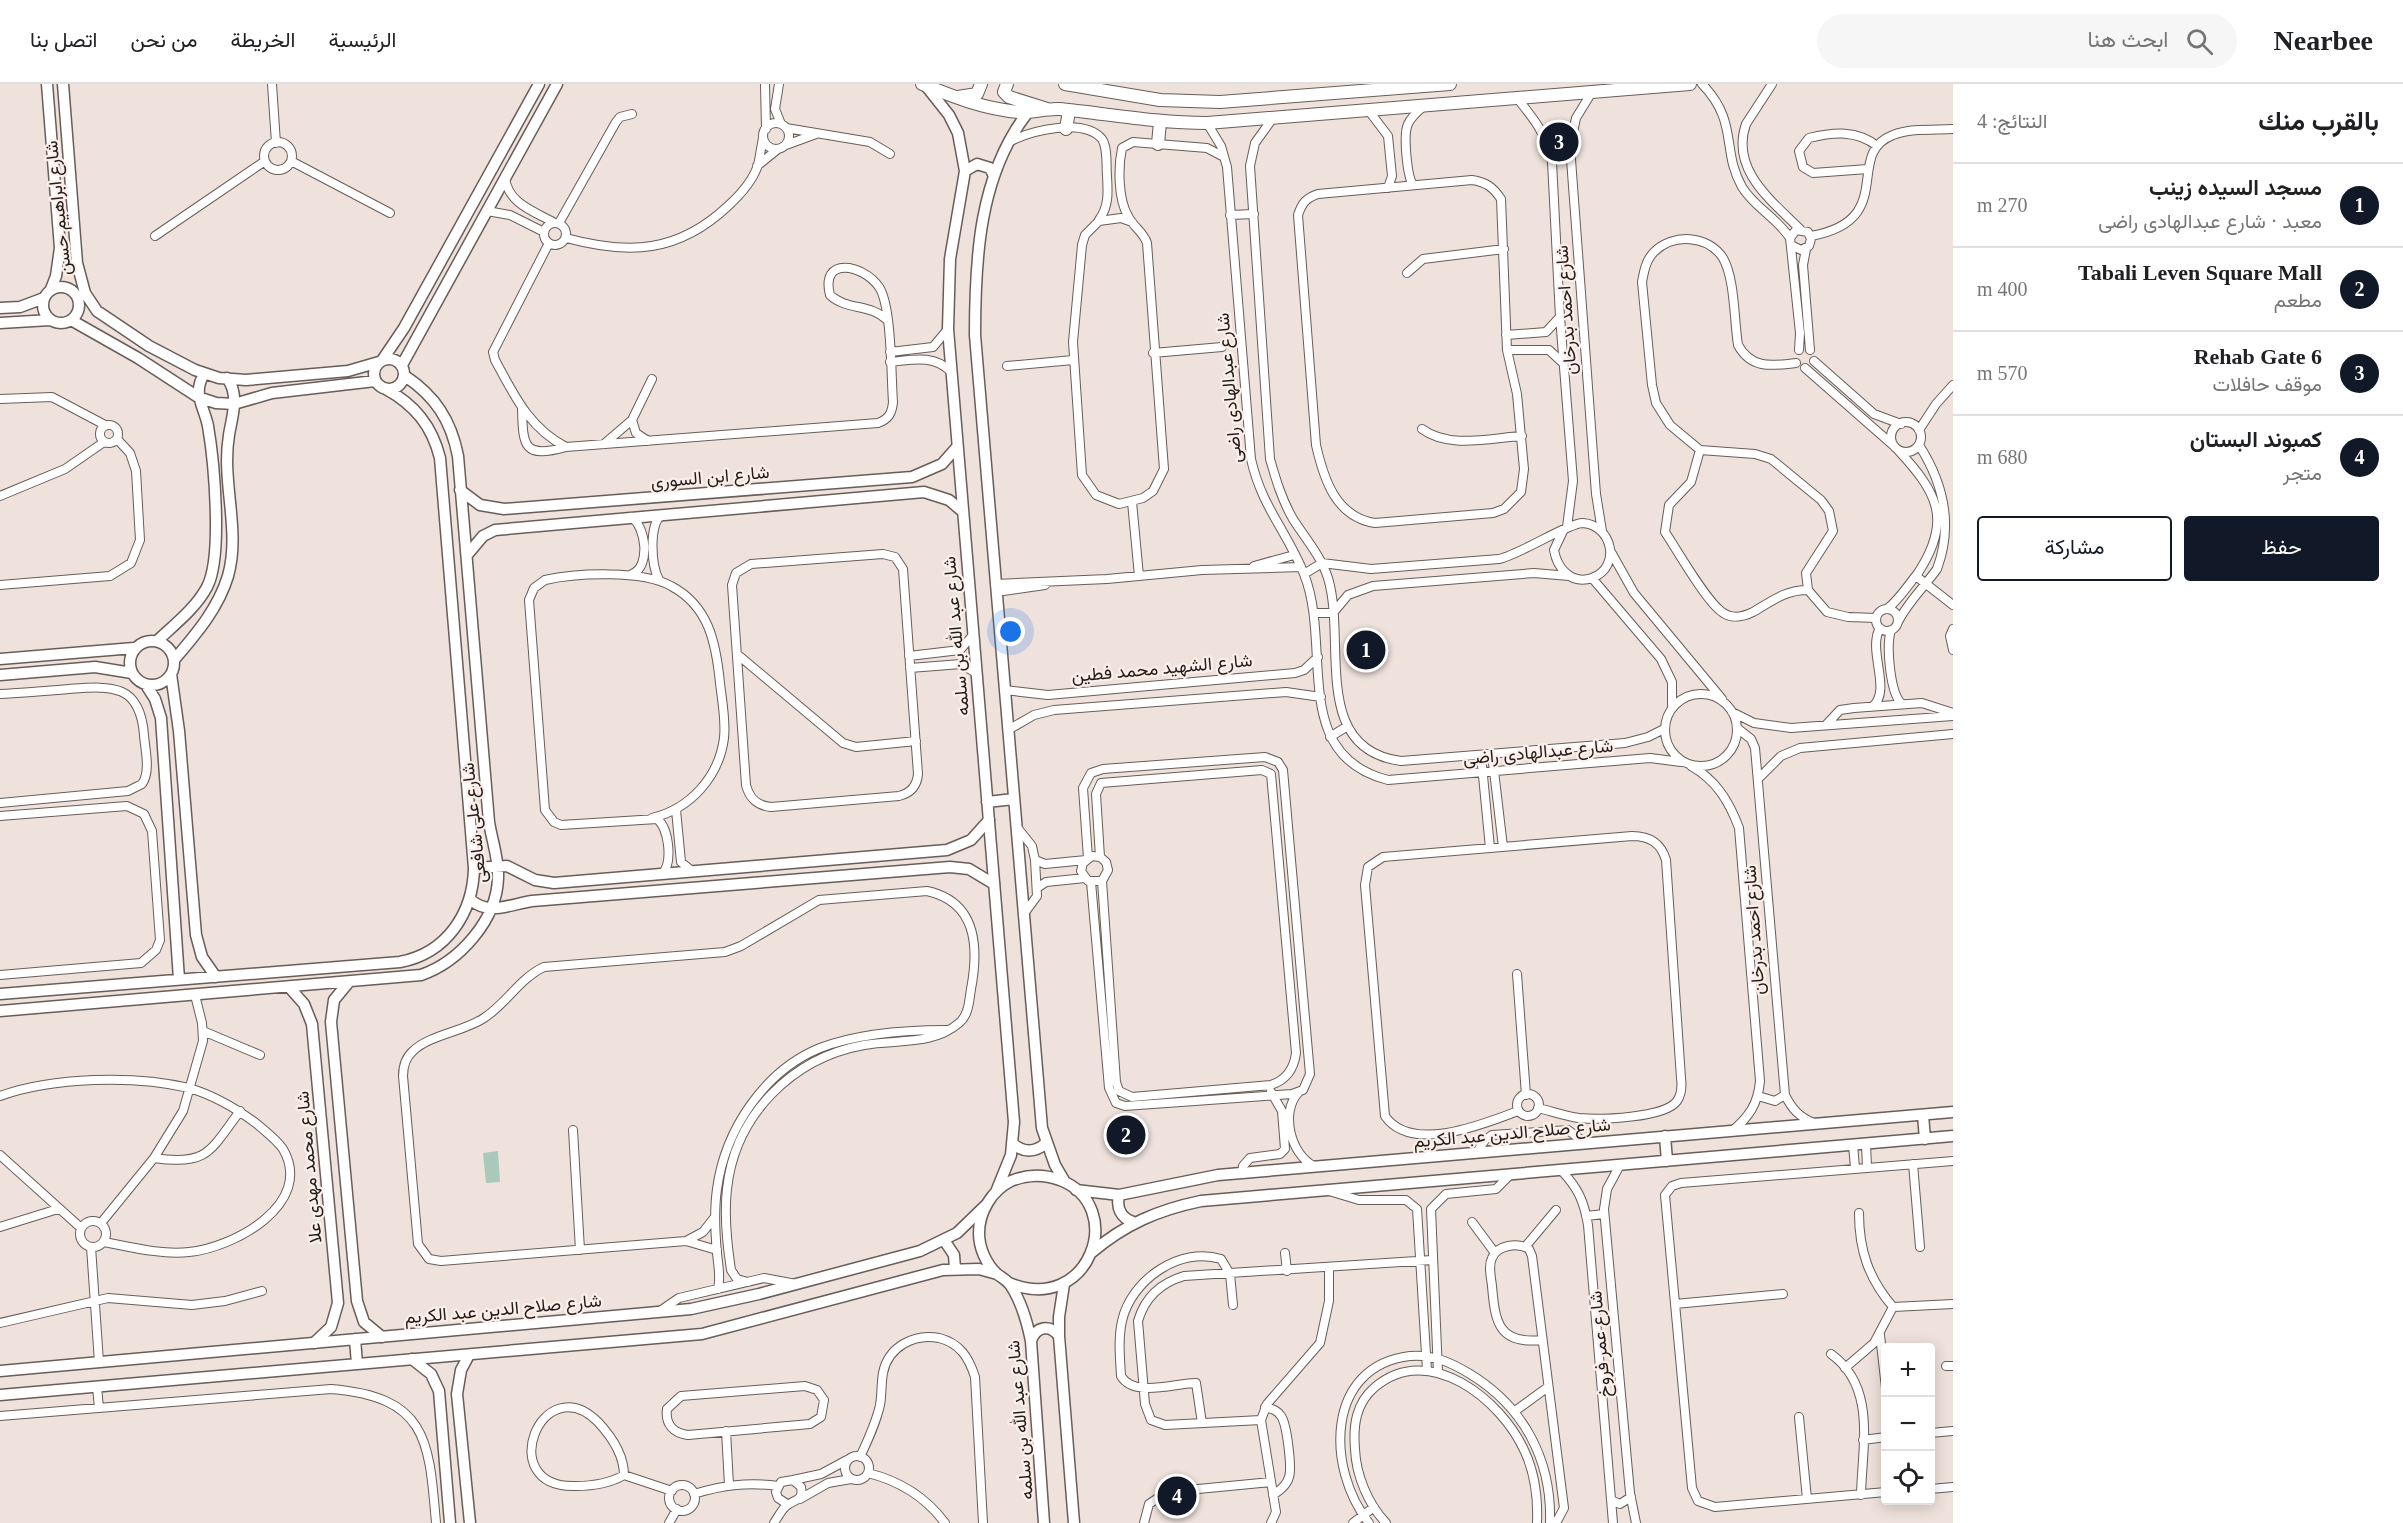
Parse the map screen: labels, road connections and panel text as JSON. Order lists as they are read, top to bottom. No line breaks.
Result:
{"streets":{"street":["شارع ابراهيم حسن","شارع احمد بدرخان","شارع عبدالهادى راضى","شارع ابن السورى","شارع عبد الله بن سلمه","شارع الشهيد محمد فطين","شارع على شافعى","شارع صلاح الدين عبد الكريم","شارع محمد مهدى علا","شارع عمر فروخ"]},"crossings":[["شارع ابراهيم حسن","شارع على شافعى"],["شارع احمد بدرخان","شارع عبدالهادى راضى"],["شارع عبدالهادى راضى","شارع الشهيد محمد فطين"],["شارع ابن السورى","شارع عبد الله بن سلمه"],["شارع ابن السورى","شارع على شافعى"],["شارع عبد الله بن سلمه","شارع صلاح الدين عبد الكريم"],["شارع على شافعى","شارع محمد مهدى علا"],["شارع صلاح الدين عبد الكريم","شارع محمد مهدى علا"]],"page":{"header":"Nearbee","search":"ابحث هنا","nav":["الرئيسية","الخريطة","من نحن","اتصل بنا"],"heading":["بالقرب منك","النتائج: 4"],"pins":["3","1","2","4"],"list":[{"mark":"1","name":"مسجد السيده زينب","note":"معبد · شارع عبدالهادى راضى","value":"270 m"},{"mark":"2","name":"Tabali Leven Square Mall","note":"مطعم","value":"400 m"},{"mark":"3","name":"Rehab Gate 6","note":"موقف حافلات","value":"570 m"},{"mark":"4","name":"كمبوند البستان","note":"متجر","value":"680 m"}],"buttons":["حفظ","مشاركة"],"map_buttons":["+","−"]}}
